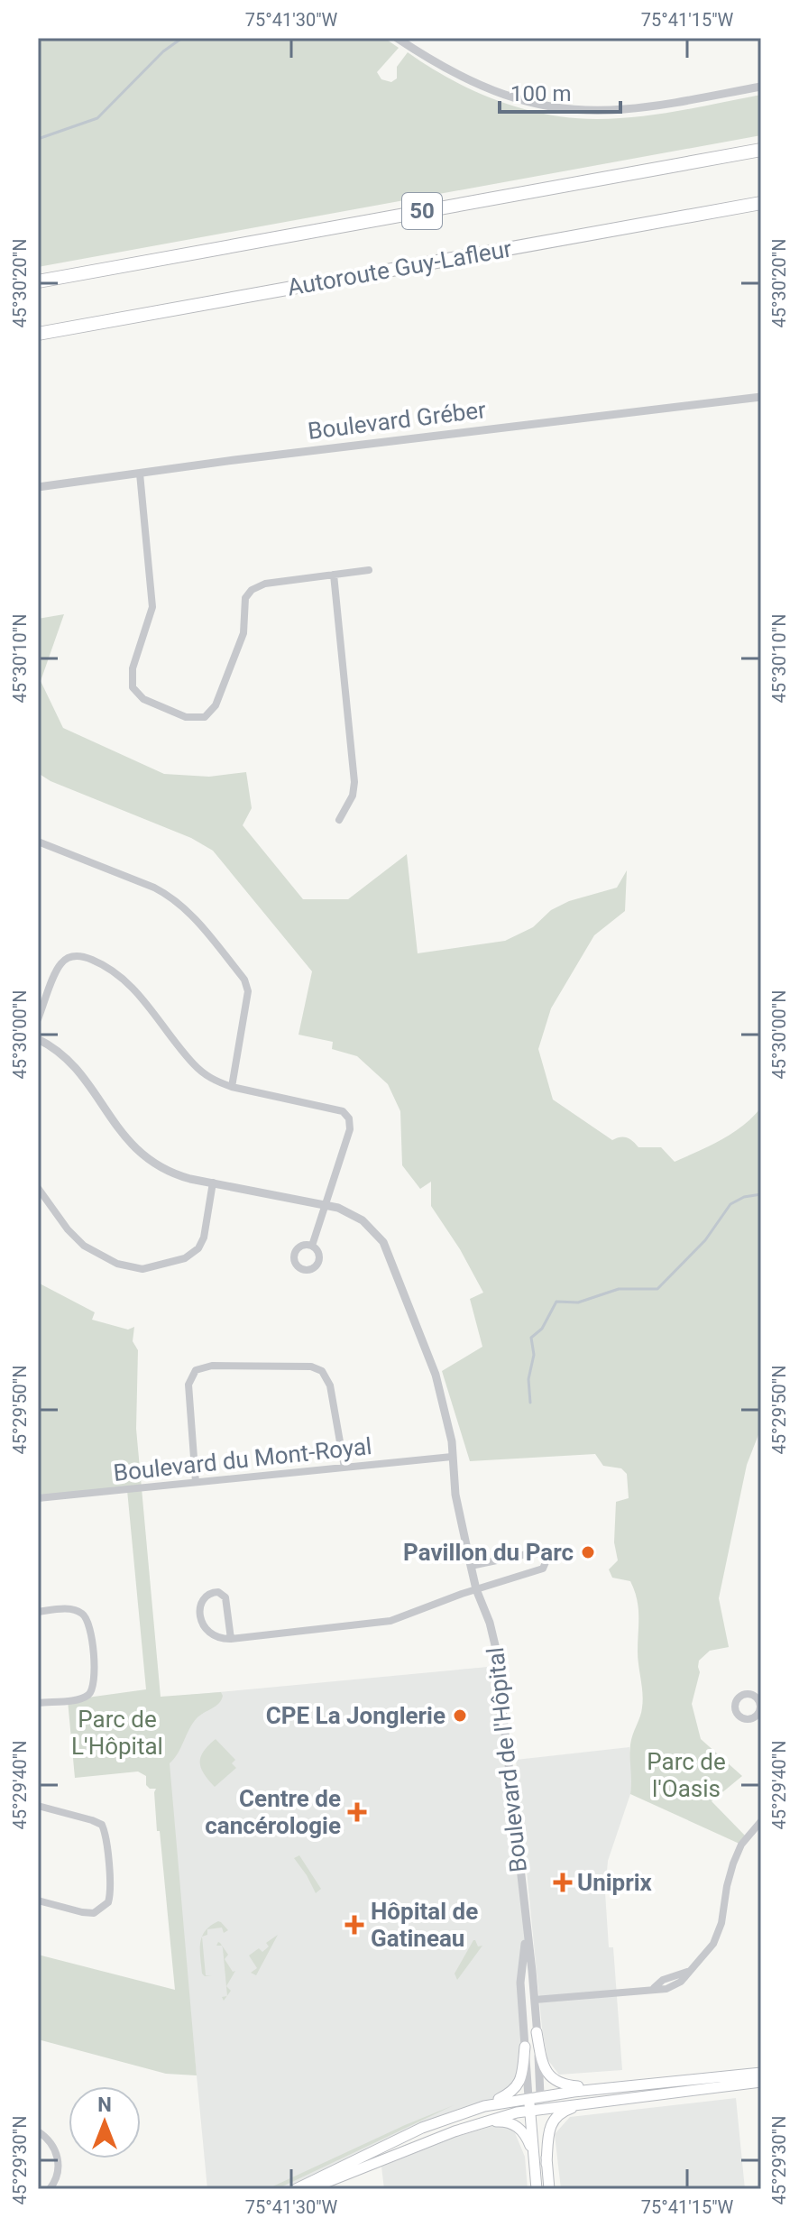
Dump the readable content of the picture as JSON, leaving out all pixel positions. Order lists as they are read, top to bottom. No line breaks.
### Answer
{"streets":{"highway":["50","Autoroute Guy-Lafleur"],"main road":["Boulevard de l'Hôpital"],"street":["Boulevard Gréber","Boulevard du Mont-Royal"]},"crossings":[["Boulevard du Mont-Royal","Boulevard de l'Hôpital"]],"parks":["Parc de L'Hôpital","Parc de l'Oasis"],"places":{"other":["Pavillon du Parc","CPE La Jonglerie"],"health":["Centre de cancérologie","Uniprix","Hôpital de Gatineau"]},"scale_bar":"100 m","north":"top","coordinates":["75°41'30\"W","75°41'15\"W","45°30'20\"N","45°30'10\"N","45°30'00\"N","45°29'50\"N","45°29'40\"N","45°29'30\"N"]}
